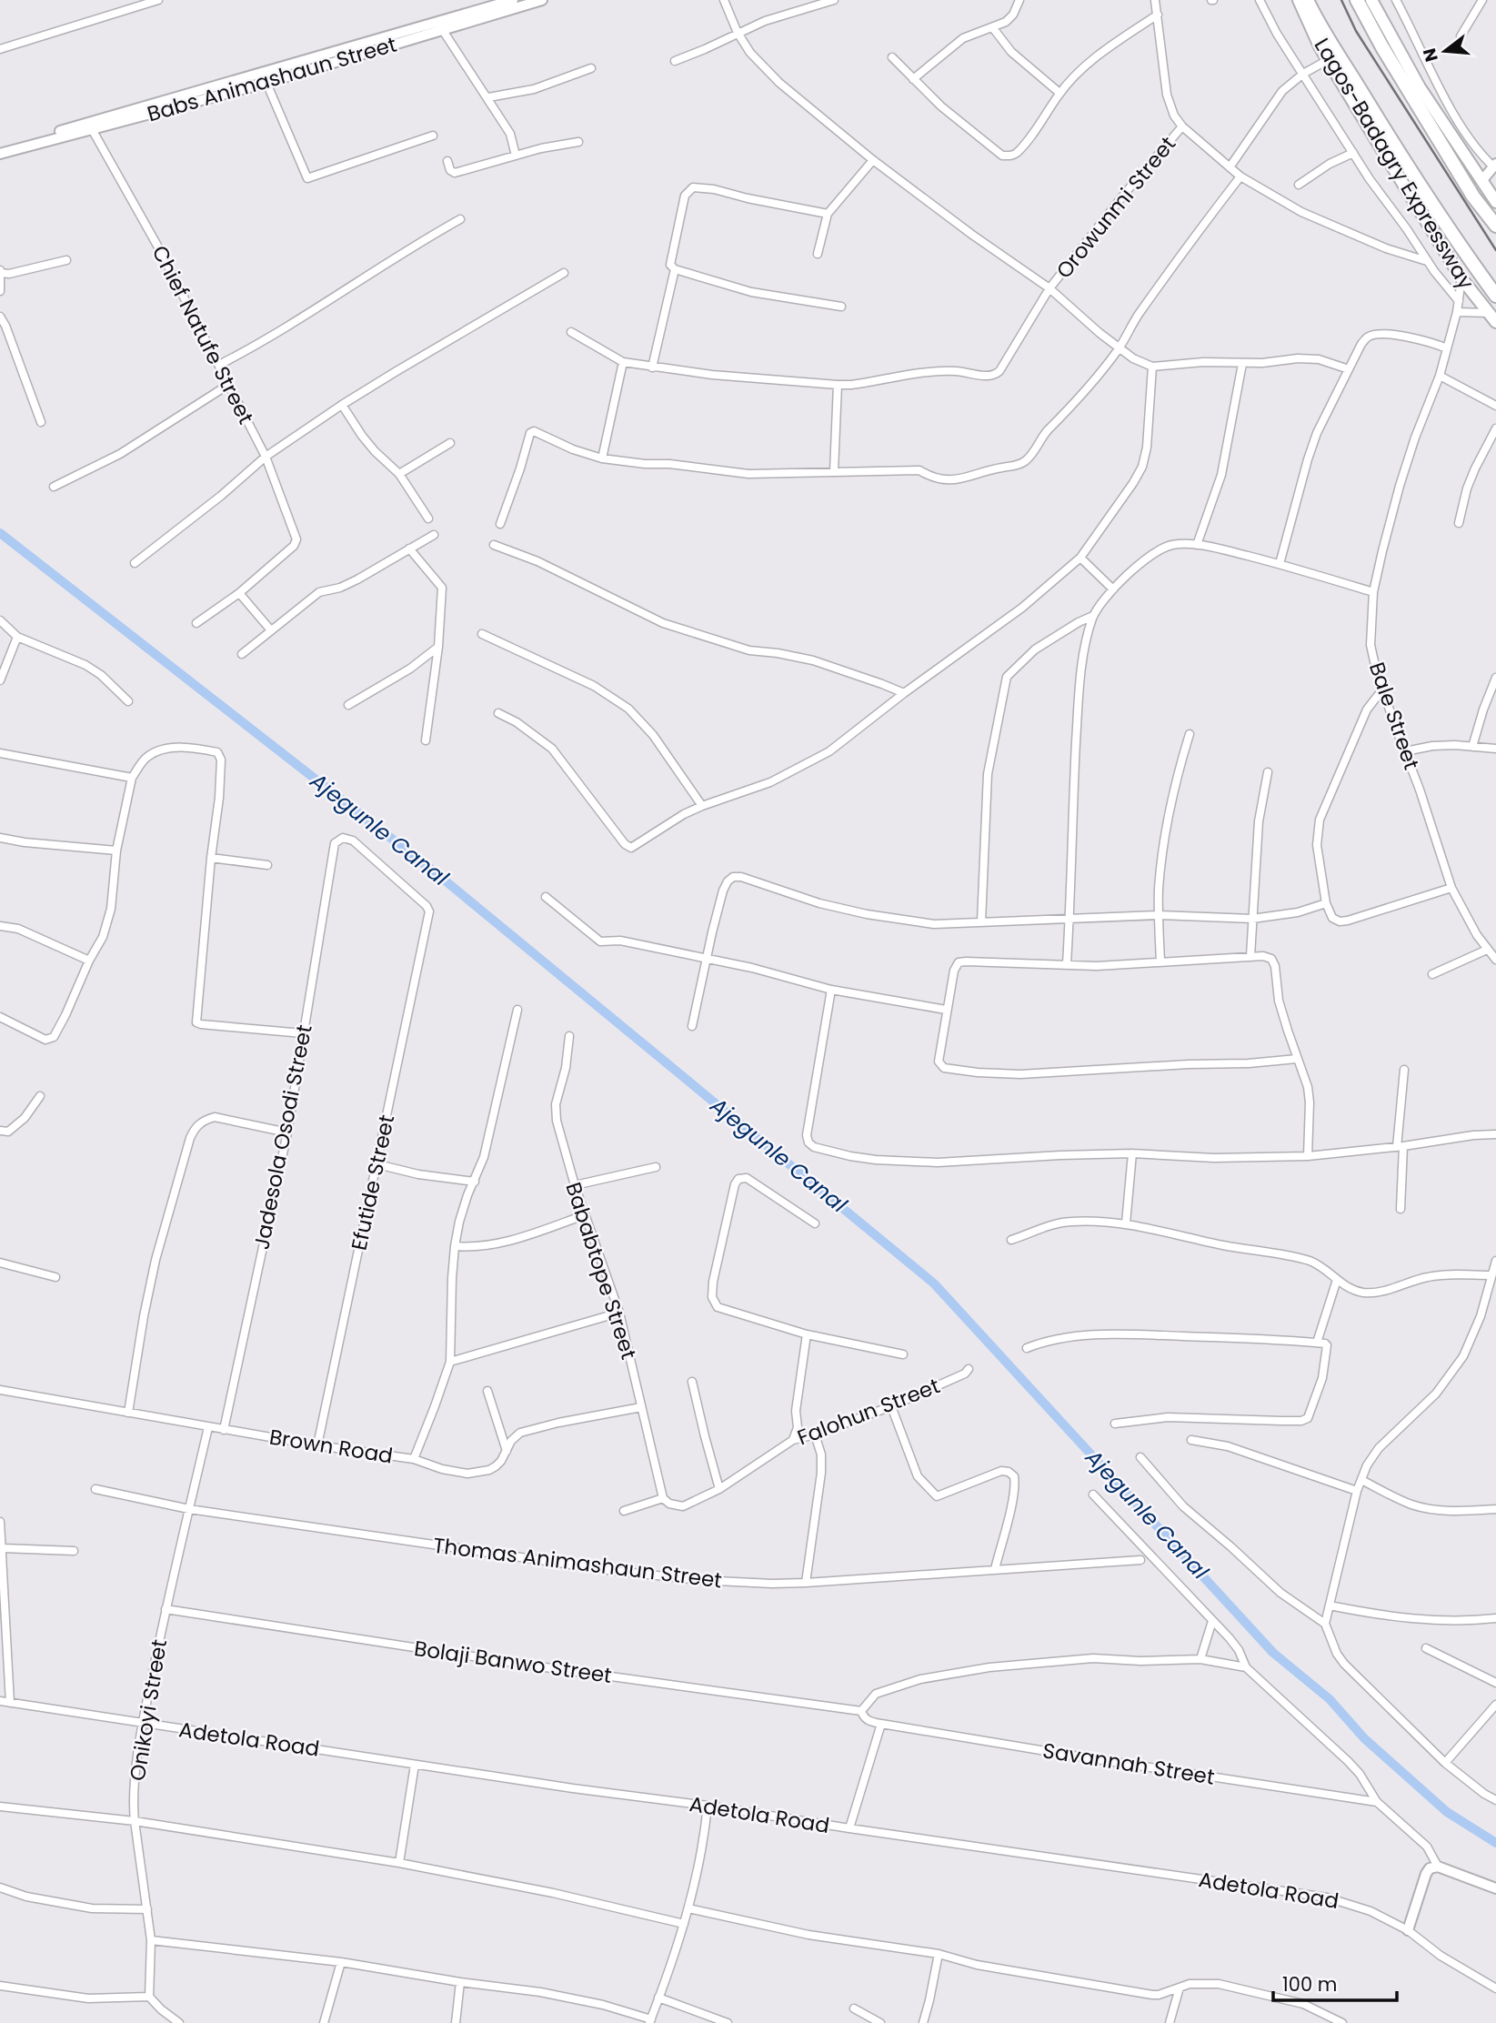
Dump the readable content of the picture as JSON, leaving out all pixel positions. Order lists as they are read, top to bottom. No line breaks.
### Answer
{"streets":{"highway":["Lagos-Badagry Expressway"],"main road":["Babs Animashaun Street"],"street":["Orowunmi Street","Chief Natufe Street","Bale Street","Jadesola Osodi Street","Efutide Street","Bababtope Street","Falohun Street","Brown Road","Thomas Animashaun Street","Bolaji Banwo Street","Onikoyi Street","Adetola Road","Savannah Street"]},"crossings":[["Babs Animashaun Street","Chief Natufe Street"],["Lagos-Badagry Expressway","Bale Street"],["Jadesola Osodi Street","Efutide Street"],["Jadesola Osodi Street","Brown Road"],["Efutide Street","Brown Road"],["Bababtope Street","Falohun Street"],["Bababtope Street","Brown Road"],["Brown Road","Onikoyi Street"],["Thomas Animashaun Street","Onikoyi Street"],["Bolaji Banwo Street","Onikoyi Street"],["Bolaji Banwo Street","Savannah Street"],["Onikoyi Street","Adetola Road"]],"water":["Ajegunle Canal"],"scale_bar":"100 m","north":"left"}
